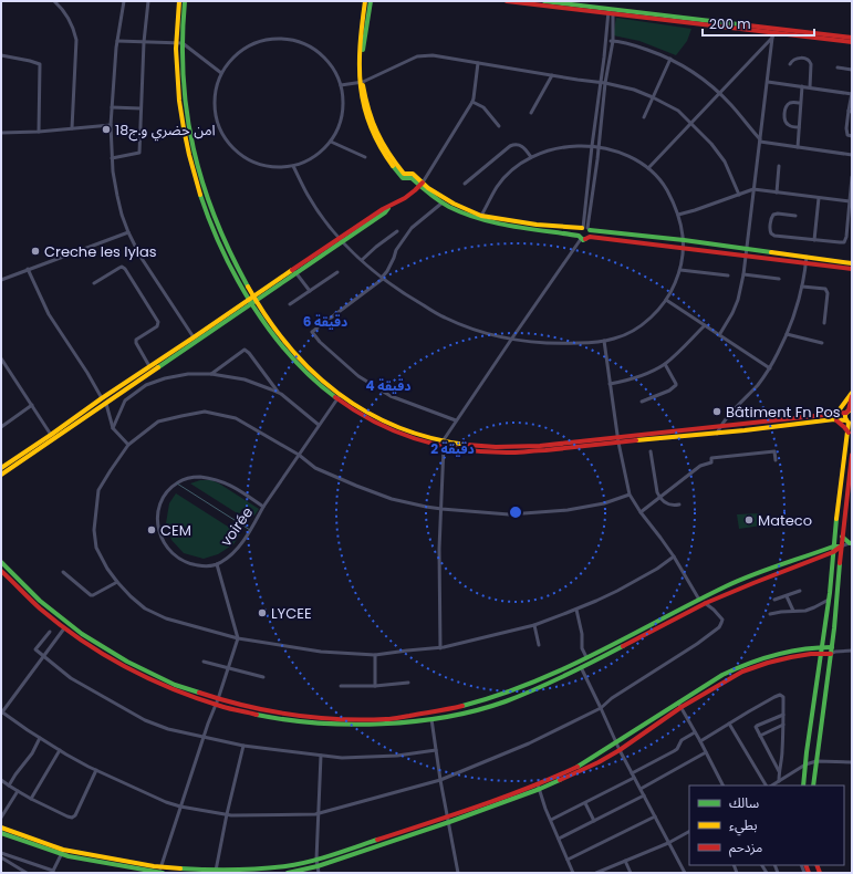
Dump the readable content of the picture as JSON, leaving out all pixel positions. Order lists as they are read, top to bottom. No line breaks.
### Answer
{"streets":{"street":["voirée"]},"places":["امن حضري و.ج18","Creche les lylas","Bâtiment Fn Pos","Mateco","CEM","LYCEE"],"legend":["سالك","بطيء","مزدحم"],"scale_bar":"200 m","rings":["6 دقيقة","4 دقيقة","2 دقيقة"]}
